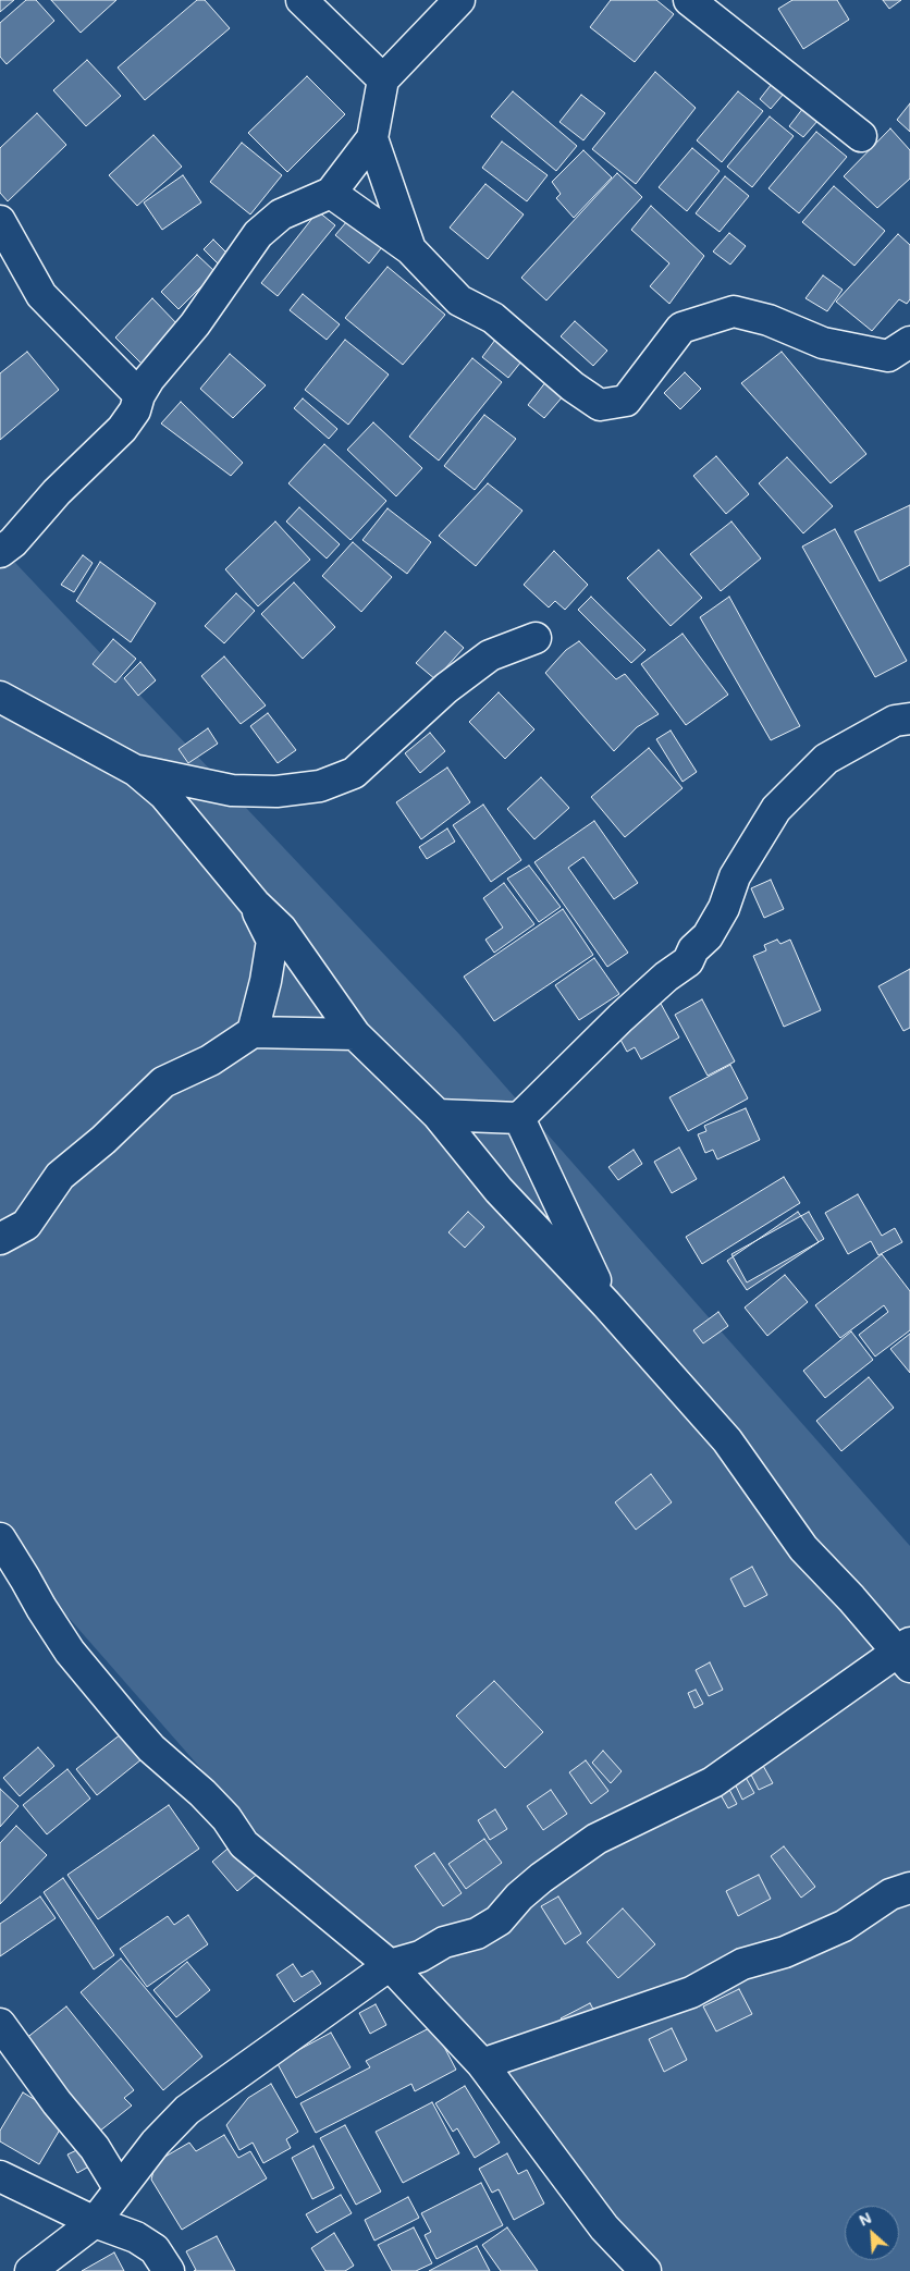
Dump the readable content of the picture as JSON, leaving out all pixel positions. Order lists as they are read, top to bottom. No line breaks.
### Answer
{"north":"top left"}
